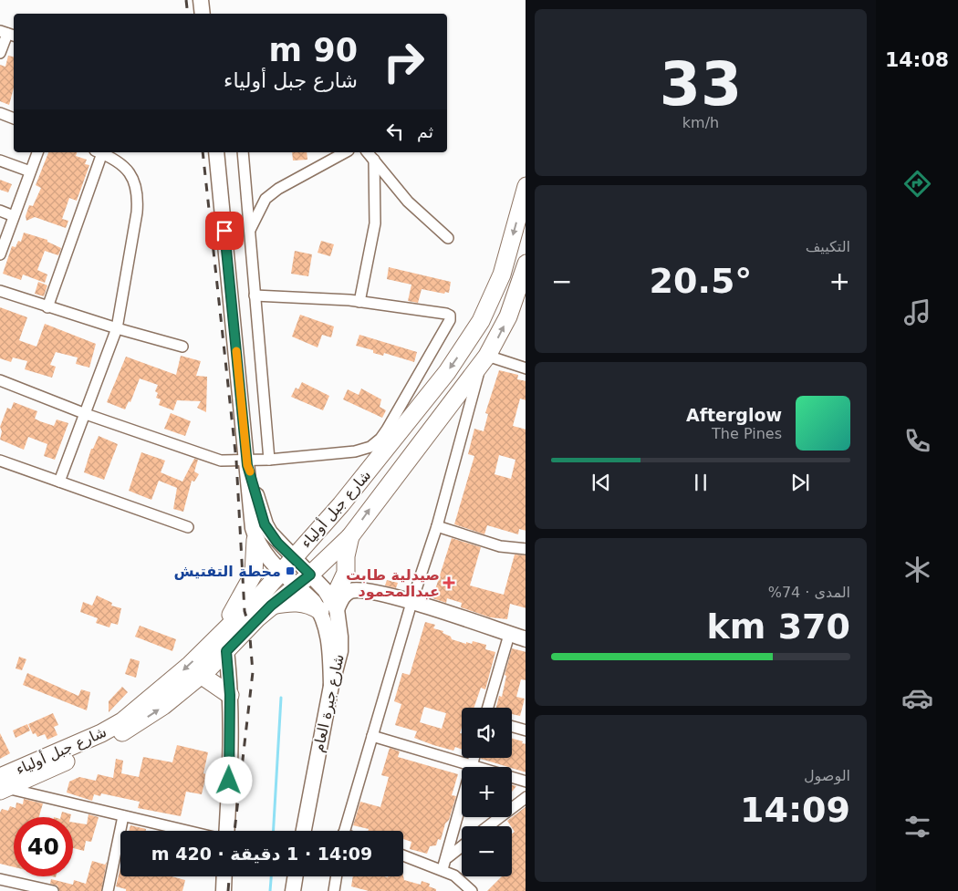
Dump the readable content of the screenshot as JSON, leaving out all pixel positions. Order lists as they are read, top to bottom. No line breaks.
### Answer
{"streets":{"main road":["شارع جبل أولياء"],"street":["شارع جبرة العام"]},"places":{"transit":["محطة التفتيش"],"health":["صيدلية طابت عبدالمحمود"]},"page":{"tabs":"14:08","tile":[["33","km/h"],"التكييف",["المدى · 74%","370 km"],["الوصول","14:09"]],"turn":["90 m","شارع جبل أولياء"],"then":"ثم","heat":["−","20.5°","+"],"song":["Afterglow","The Pines"],"map_buttons":["+","−"],"limit":"40","trip":"14:09 · 1 دقيقة · 420 m"}}
